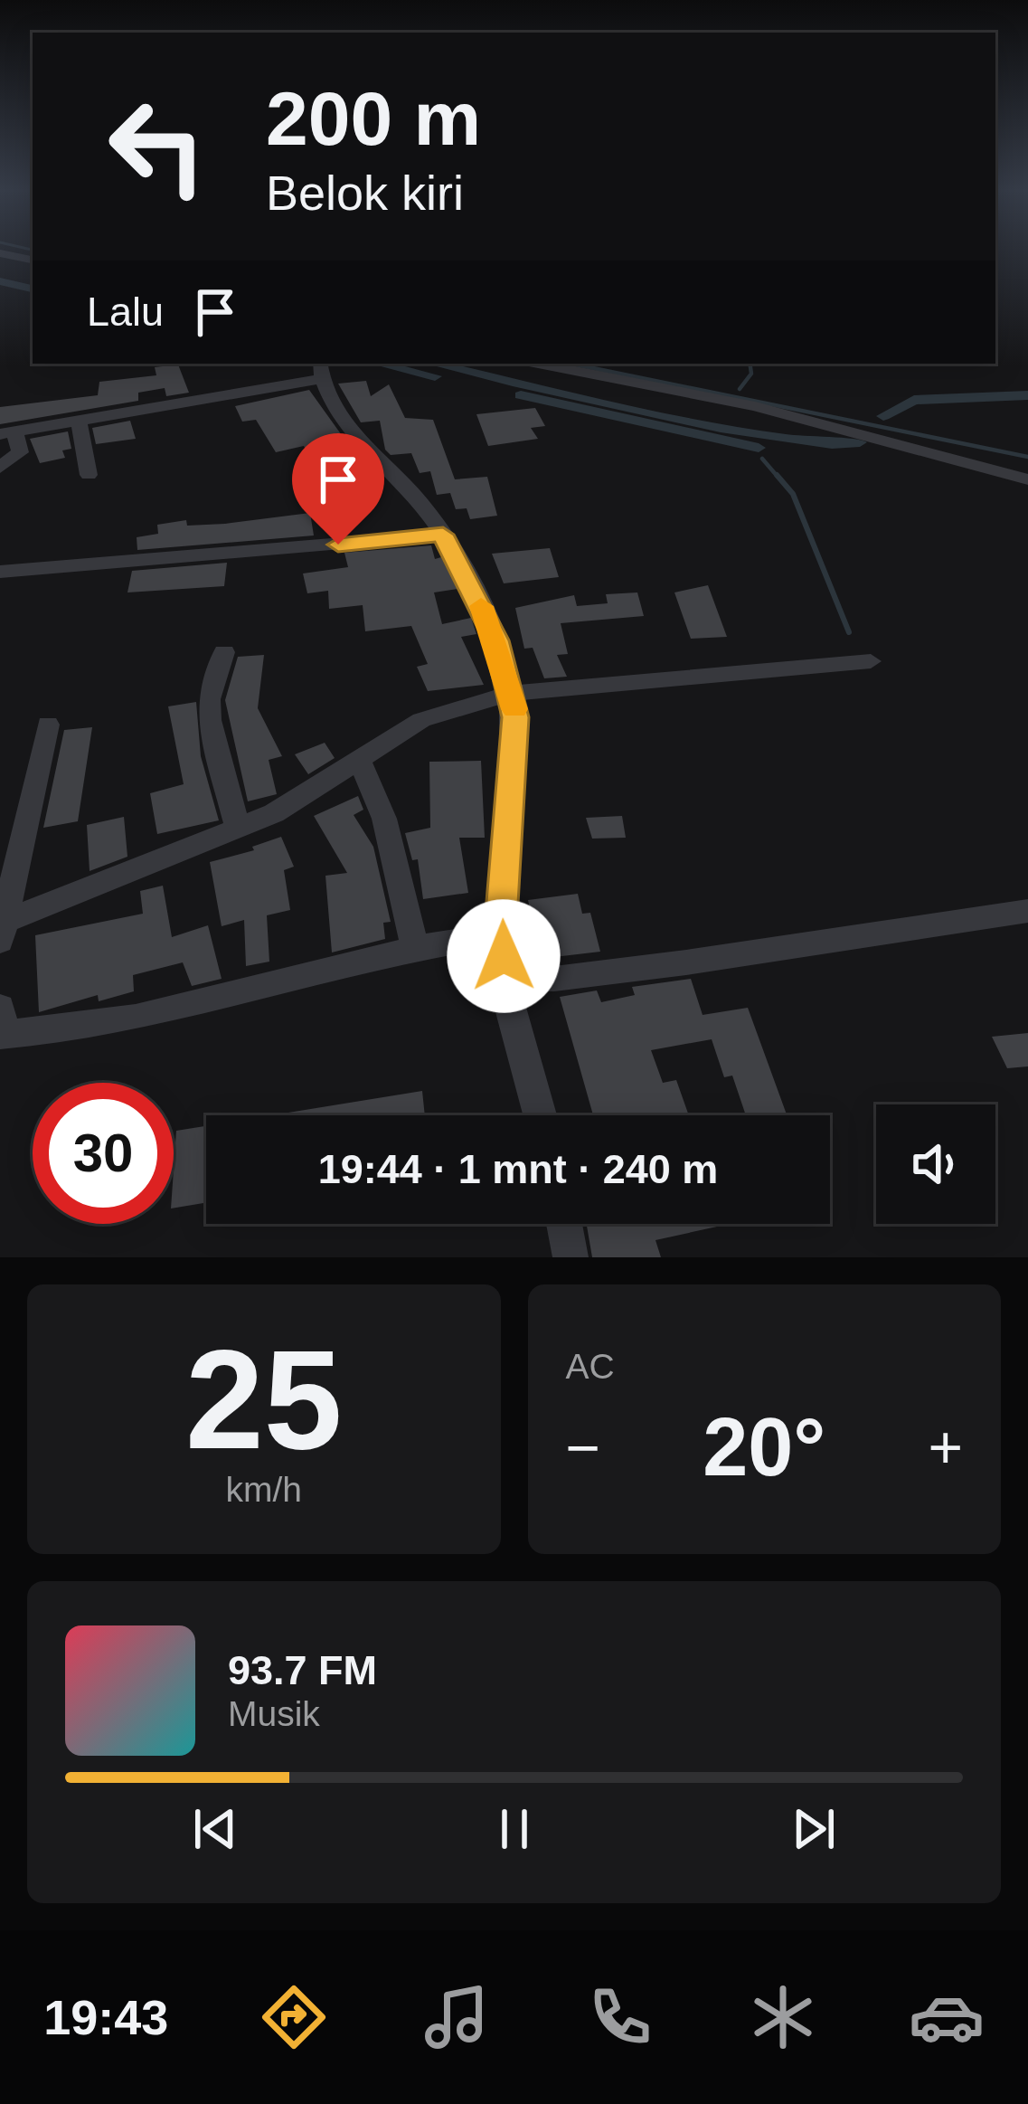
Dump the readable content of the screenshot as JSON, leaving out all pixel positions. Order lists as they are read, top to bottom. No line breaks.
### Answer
{"page":{"turn":["200 m","Belok kiri"],"then":"Lalu","limit":"30","trip":"19:44 · 1 mnt · 240 m","tile":[["25","km/h"],"AC"],"heat":["−","20°","+"],"song":["93.7 FM","Musik"],"tabs":"19:43"}}
